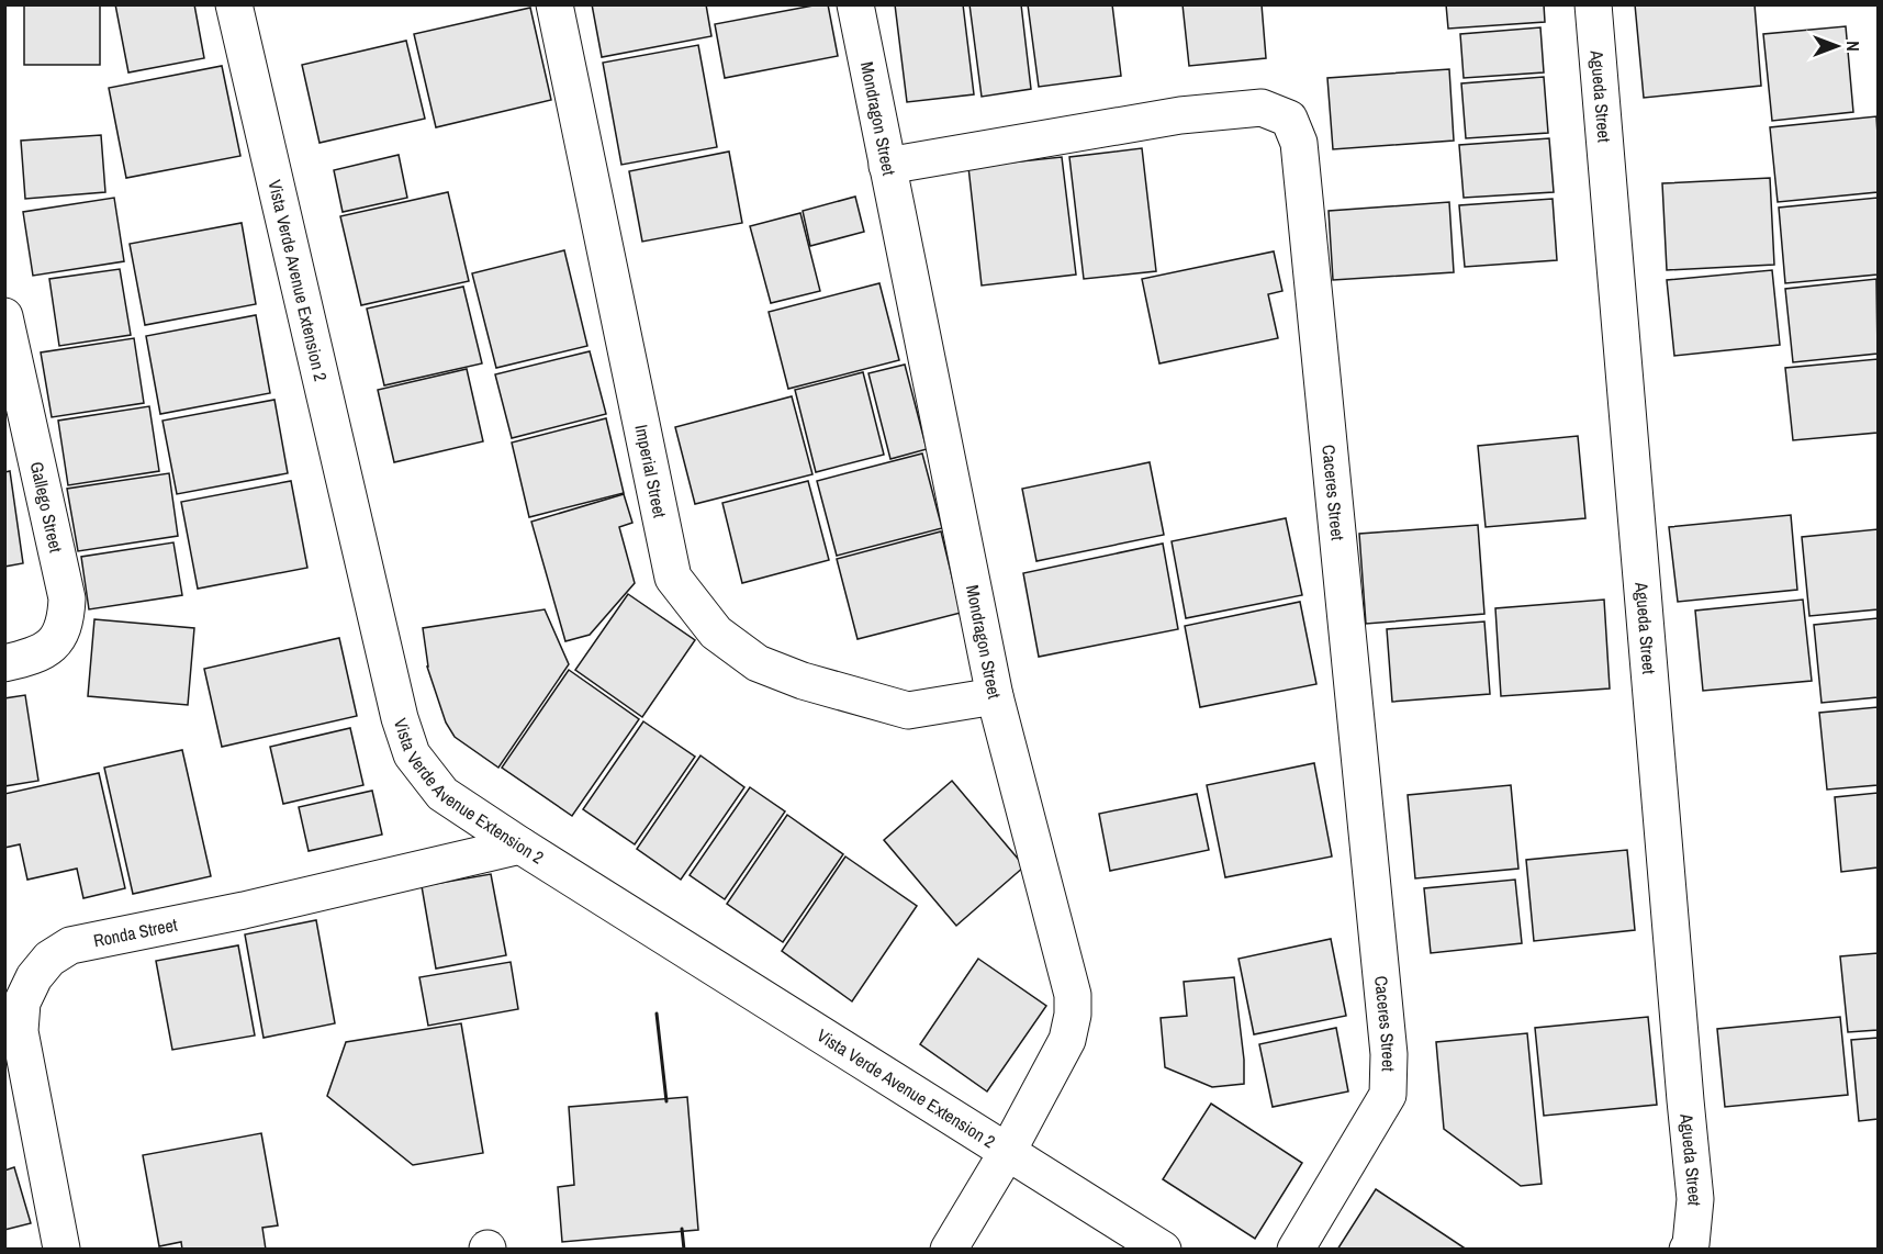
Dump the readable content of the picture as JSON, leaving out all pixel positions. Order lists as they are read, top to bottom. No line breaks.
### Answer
{"streets":{"street":["Agueda Street","Mondragon Street","Vista Verde Avenue Extension 2","Imperial Street","Caceres Street","Gallego Street","Ronda Street"]},"crossings":[["Mondragon Street","Vista Verde Avenue Extension 2"],["Mondragon Street","Imperial Street"],["Mondragon Street","Caceres Street"],["Vista Verde Avenue Extension 2","Ronda Street"]],"north":"right"}
